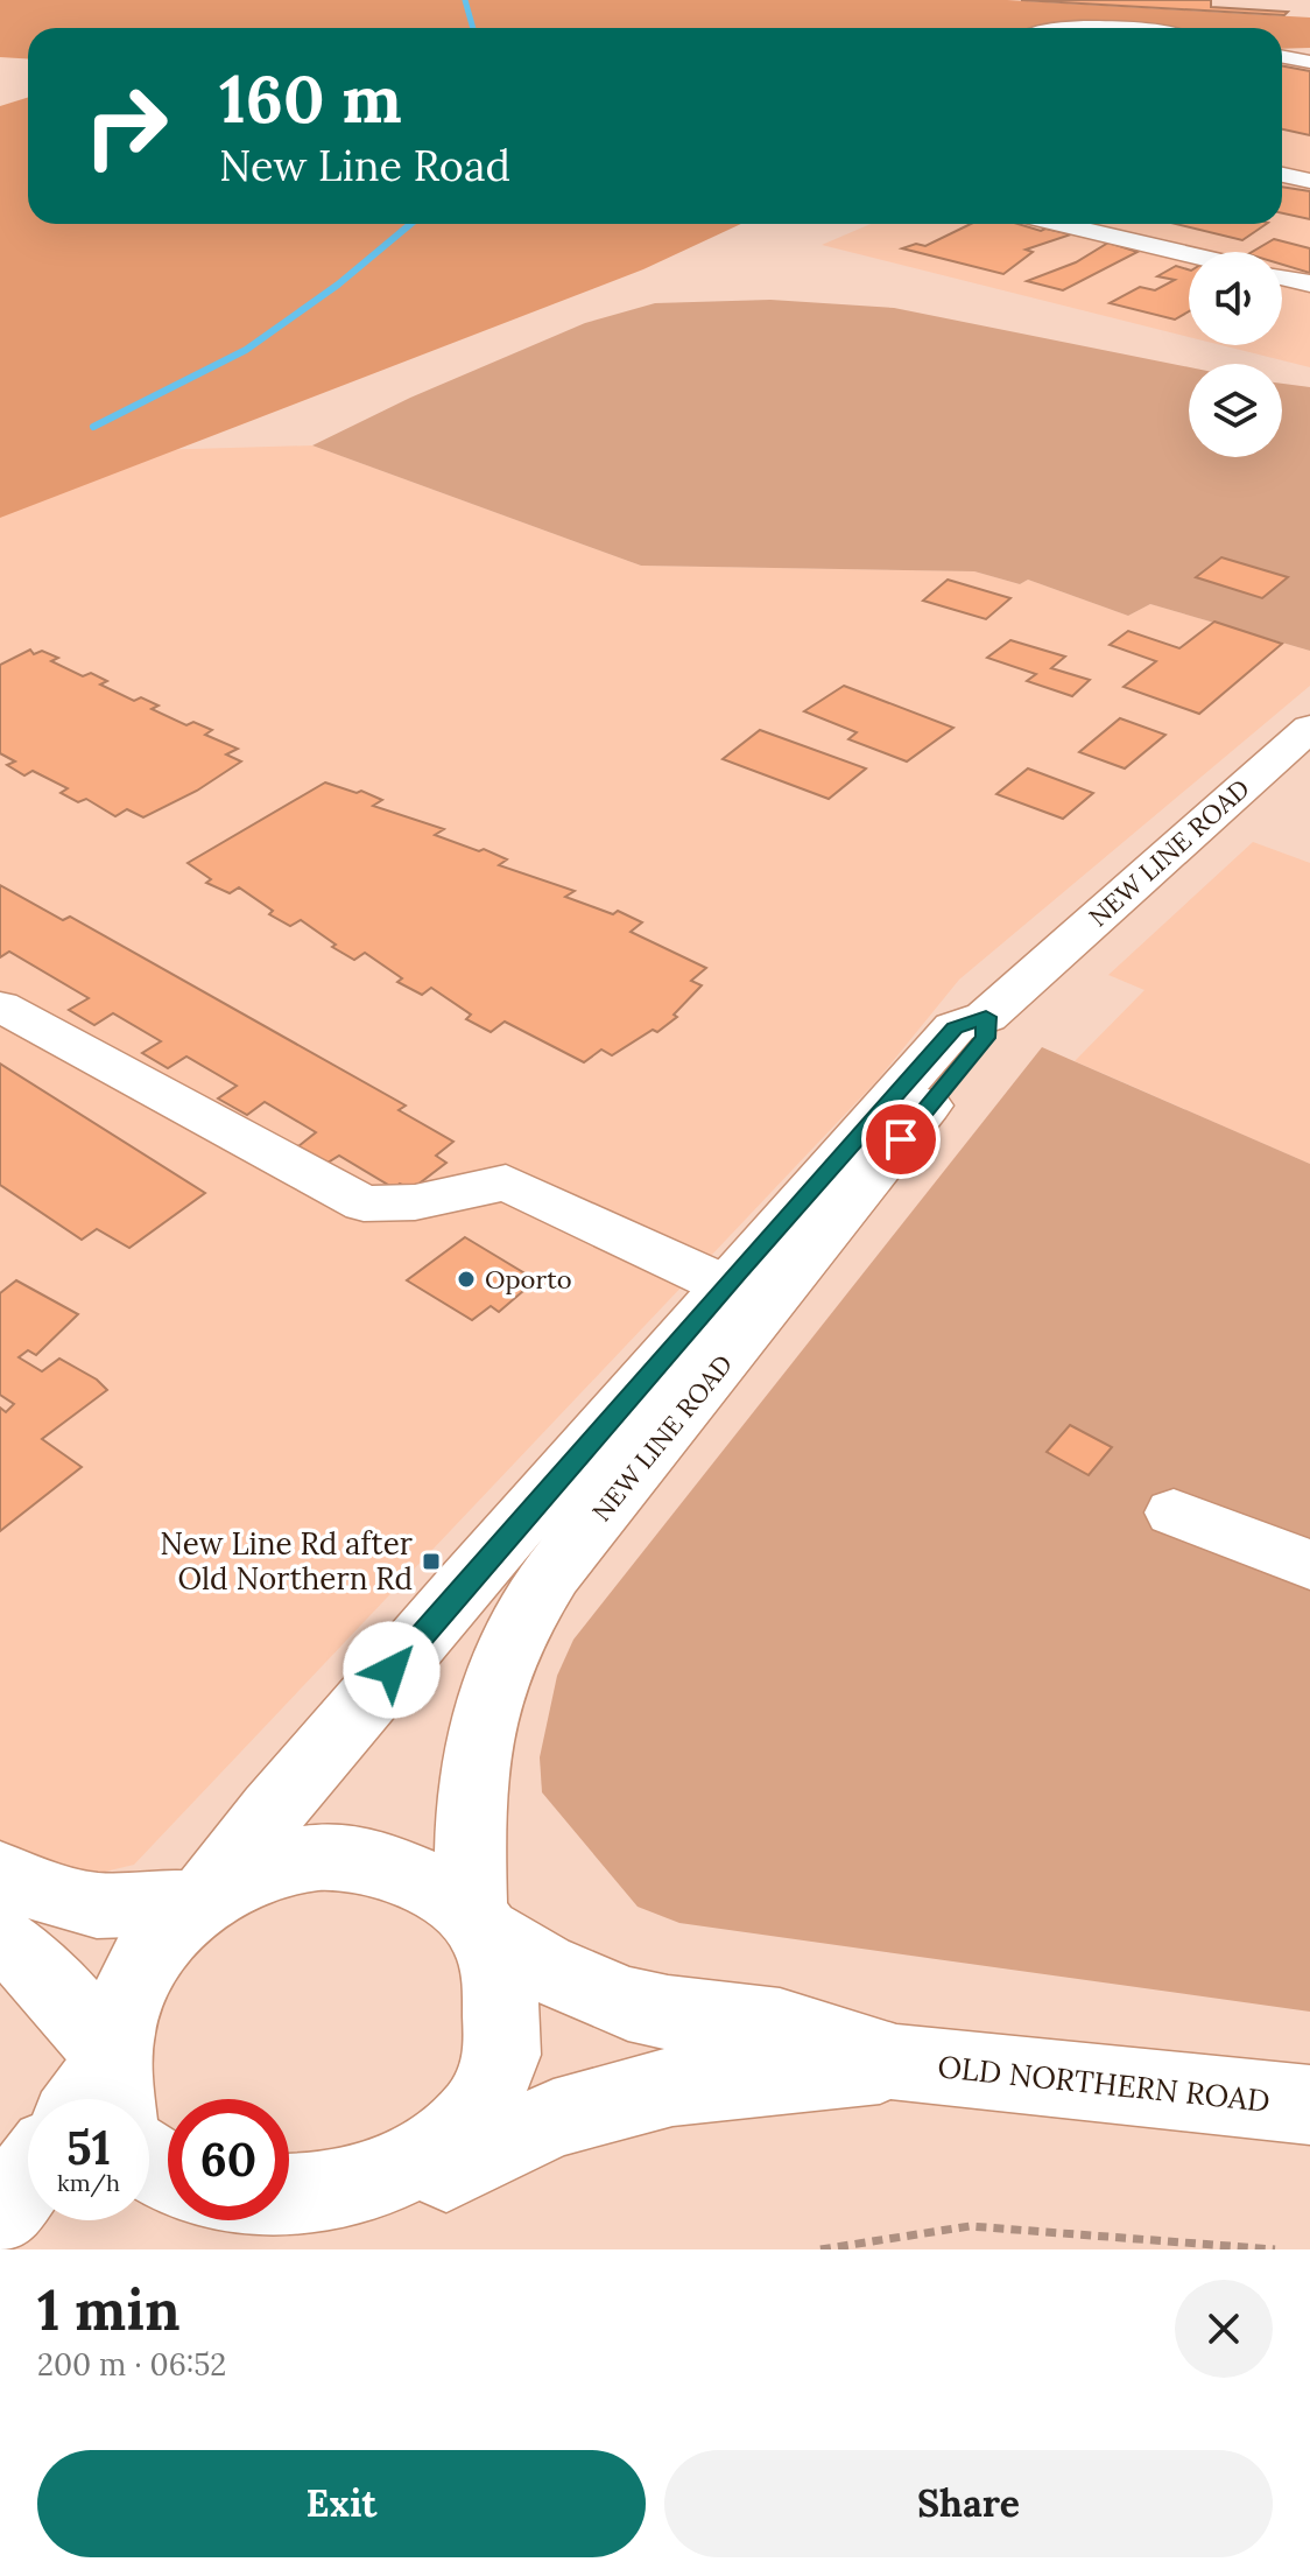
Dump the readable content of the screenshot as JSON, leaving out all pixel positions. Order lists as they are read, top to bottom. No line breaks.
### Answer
{"streets":{"main road":["NEW LINE ROAD","OLD NORTHERN ROAD"]},"crossings":[["NEW LINE ROAD","OLD NORTHERN ROAD"]],"places":{"other":["Oporto"],"transit":["New Line Rd after Old Northern Rd"]},"page":{"turn":["160 m","New Line Road"],"speed":"51 km/h","limit":"60","heading":["1 min","200 m · 06:52"],"buttons":["Exit","Share"]}}
